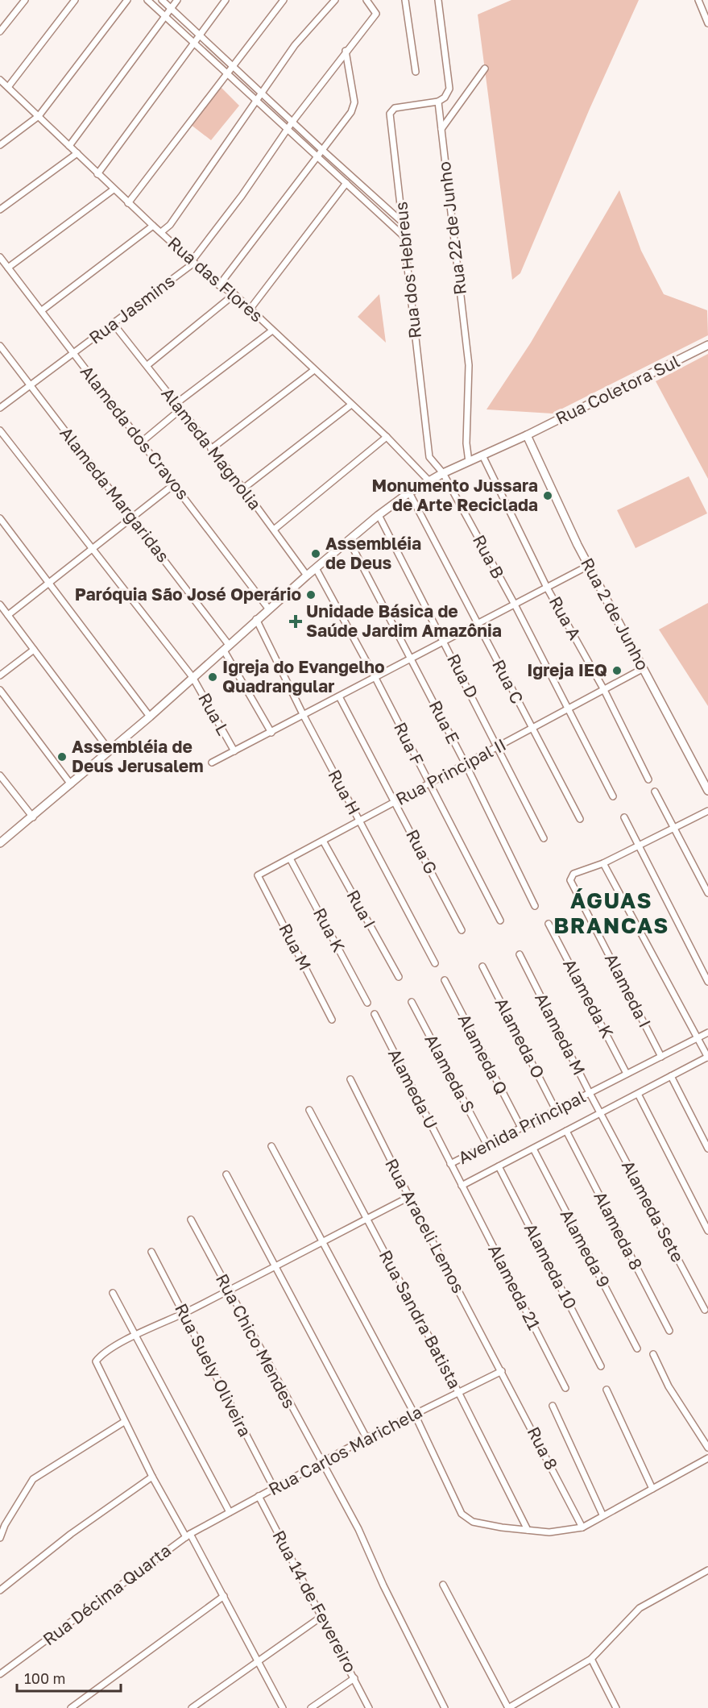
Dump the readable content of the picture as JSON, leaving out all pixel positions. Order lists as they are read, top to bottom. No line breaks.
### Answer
{"streets":{"street":["Rua 22 de Junho","Rua dos Hebreus","Rua das Flores","Rua Jasmins","Rua Coletora Sul","Alameda dos Cravos","Alameda Magnolia","Alameda Margaridas","Rua B","Rua 2 de Junho","Rua A","Rua D","Rua C","Rua L","Rua E","Rua F","Rua Principal II","Rua H","Rua G","Rua I","Rua K","Rua M","Alameda I","Alameda K","Alameda M","Alameda O","Alameda Q","Alameda S","Alameda U","Avenida Principal","Alameda Sete","Rua Araceli Lemos","Alameda 8","Alameda 9","Alameda 10","Alameda 21","Rua Sandra Batista","Rua Chico Mendes","Rua Suely Oliveira","Rua 8","Rua Carlos Marichela","Rua Décima Quarta","Rua 14 de Fevereiro"]},"crossings":[["Rua 22 de Junho","Rua dos Hebreus"],["Rua 22 de Junho","Rua Coletora Sul"],["Rua dos Hebreus","Rua Coletora Sul"],["Rua dos Hebreus","Rua B"],["Rua das Flores","Rua Jasmins"],["Rua das Flores","Rua Coletora Sul"],["Rua Jasmins","Alameda dos Cravos"],["Rua Jasmins","Alameda Magnolia"],["Rua Jasmins","Alameda Margaridas"],["Rua Coletora Sul","Alameda dos Cravos"],["Rua Coletora Sul","Alameda Magnolia"],["Rua Coletora Sul","Alameda Margaridas"],["Rua Coletora Sul","Rua B"],["Rua Coletora Sul","Rua 2 de Junho"],["Rua Coletora Sul","Rua A"],["Rua Coletora Sul","Rua D"],["Rua Coletora Sul","Rua C"],["Rua Coletora Sul","Rua L"],["Rua Coletora Sul","Rua E"],["Rua Coletora Sul","Rua F"],["Rua Coletora Sul","Rua H"],["Rua B","Rua Principal II"],["Rua 2 de Junho","Rua Principal II"],["Rua A","Rua Principal II"],["Rua D","Rua Principal II"],["Rua C","Rua Principal II"],["Rua E","Rua Principal II"],["Rua F","Rua Principal II"],["Rua Principal II","Rua H"],["Rua Principal II","Rua G"],["Rua Principal II","Rua I"],["Rua Principal II","Rua K"],["Rua Principal II","Rua M"],["Alameda I","Avenida Principal"],["Alameda K","Avenida Principal"],["Alameda M","Avenida Principal"],["Alameda M","Alameda Sete"],["Alameda O","Avenida Principal"],["Alameda Q","Avenida Principal"],["Alameda S","Avenida Principal"],["Alameda U","Avenida Principal"],["Avenida Principal","Alameda Sete"],["Avenida Principal","Alameda 8"],["Avenida Principal","Alameda 9"],["Avenida Principal","Alameda 10"],["Avenida Principal","Alameda 21"],["Rua Araceli Lemos","Rua 8"],["Rua Araceli Lemos","Rua Carlos Marichela"],["Rua Sandra Batista","Rua Carlos Marichela"],["Rua Chico Mendes","Rua Carlos Marichela"],["Rua Suely Oliveira","Rua Carlos Marichela"],["Rua 8","Rua Carlos Marichela"],["Rua Carlos Marichela","Rua Décima Quarta"],["Rua Carlos Marichela","Rua 14 de Fevereiro"]],"districts":["ÁGUAS BRANCAS"],"places":{"other":["Monumento Jussara de Arte Reciclada","Assembléia de Deus","Paróquia São José Operário","Igreja IEQ","Igreja do Evangelho Quadrangular","Assembléia de Deus Jerusalem"],"health":["Unidade Básica de Saúde Jardim Amazônia"]},"scale_bar":"100 m"}
